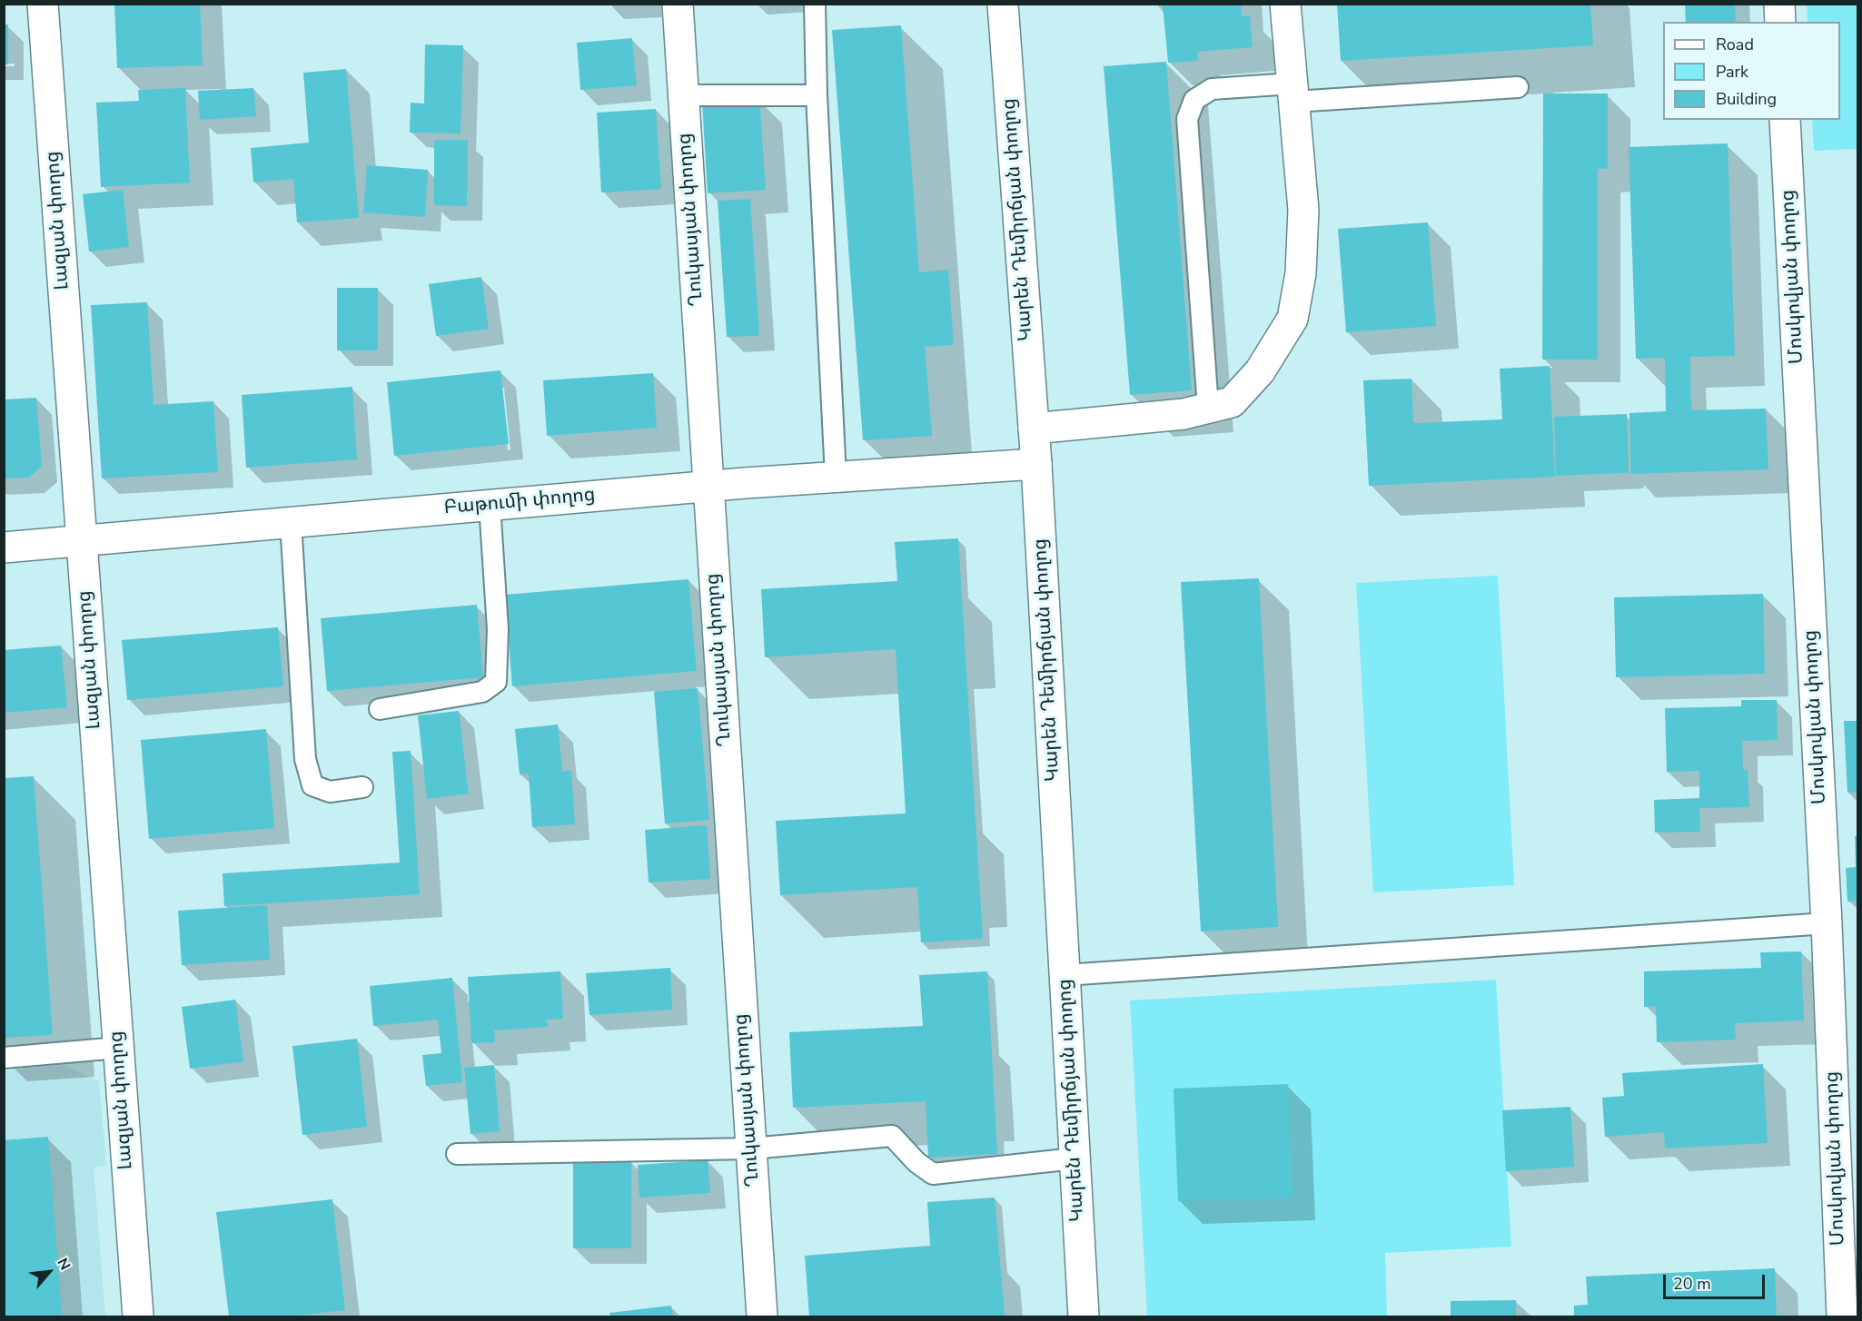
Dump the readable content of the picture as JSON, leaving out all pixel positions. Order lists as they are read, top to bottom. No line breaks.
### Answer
{"streets":{"street":["Ղուկասյան փողոց","Կարեն Դեմիրճյան փողոց","Լազյան փողոց","Մոսկովյան փողոց","Բաթումի փողոց"]},"crossings":[["Ղուկասյան փողոց","Բաթումի փողոց"],["Կարեն Դեմիրճյան փողոց","Բաթումի փողոց"],["Լազյան փողոց","Բաթումի փողոց"]],"legend":["Road","Park","Building"],"scale_bar":"20 m","north":"top right"}
